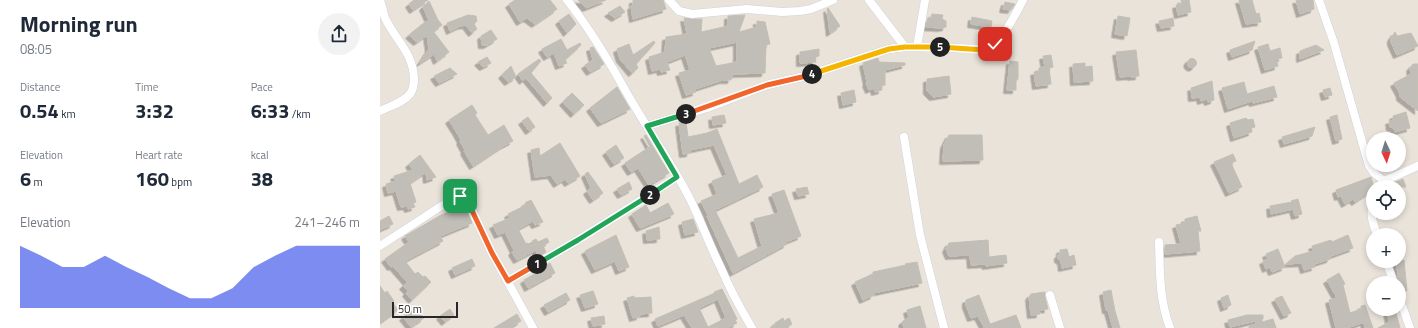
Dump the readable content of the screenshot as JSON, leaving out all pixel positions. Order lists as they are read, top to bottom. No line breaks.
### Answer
{"scale_bar":"50 m","north":"bottom","page":{"heading":["Morning run","08:05"],"pins":["5","4","3","2","1"],"stats":[["Distance","0.54 km"],["Time","3:32"],["Pace","6:33 /km"],["Elevation","6 m"],["Heart rate","160 bpm"],["kcal","38"]],"map_buttons":["+","−"],"chart":["Elevation","241–246 m"],"scale":"50 m"}}
